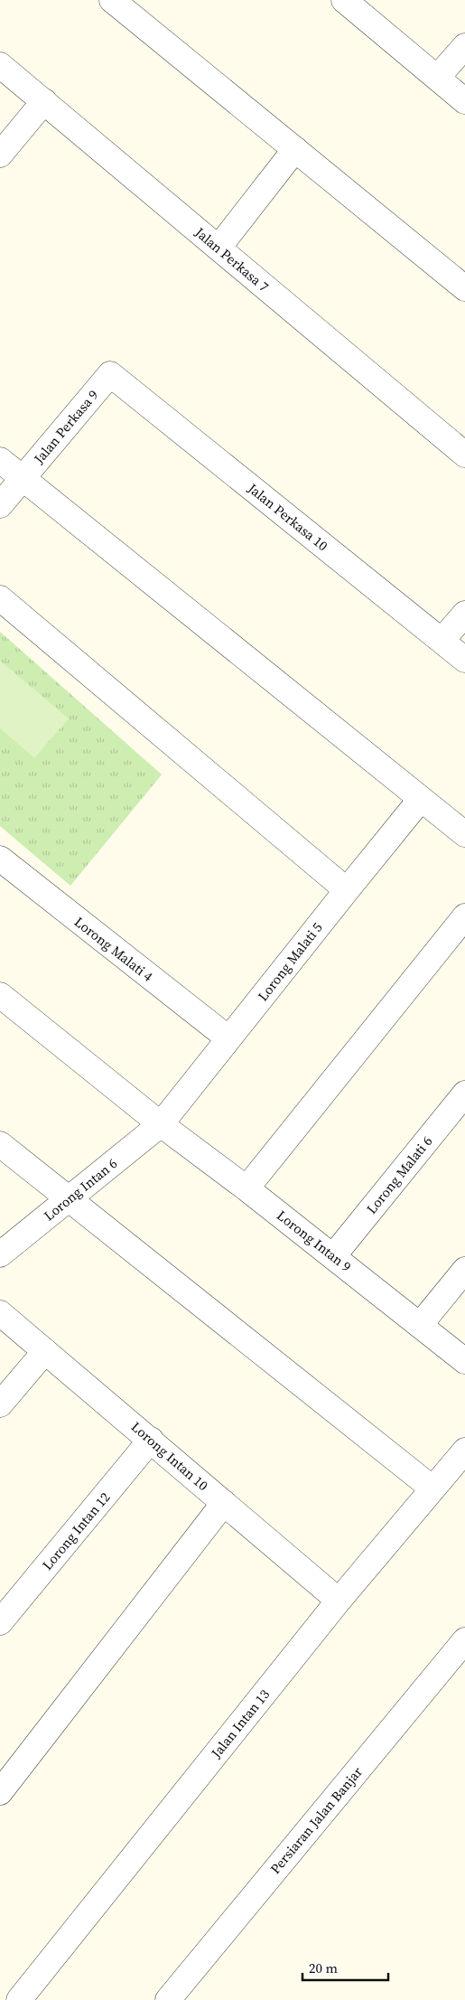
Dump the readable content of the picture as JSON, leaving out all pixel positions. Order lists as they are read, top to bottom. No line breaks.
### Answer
{"streets":{"street":["Jalan Perkasa 7","Jalan Perkasa 9","Jalan Perkasa 10","Lorong Malati 4","Lorong Malati 5","Lorong Malati 6","Lorong Intan 6","Lorong Intan 9","Lorong Intan 10","Lorong Intan 12","Jalan Intan 13","Persiaran Jalan Banjar"]},"crossings":[["Jalan Perkasa 9","Jalan Perkasa 10"],["Lorong Malati 4","Lorong Malati 5"],["Lorong Malati 5","Lorong Intan 6"],["Lorong Malati 5","Lorong Intan 9"],["Lorong Malati 6","Lorong Intan 9"],["Lorong Intan 6","Lorong Intan 9"],["Lorong Intan 10","Lorong Intan 12"],["Lorong Intan 10","Jalan Intan 13"]],"scale_bar":"20 m"}
